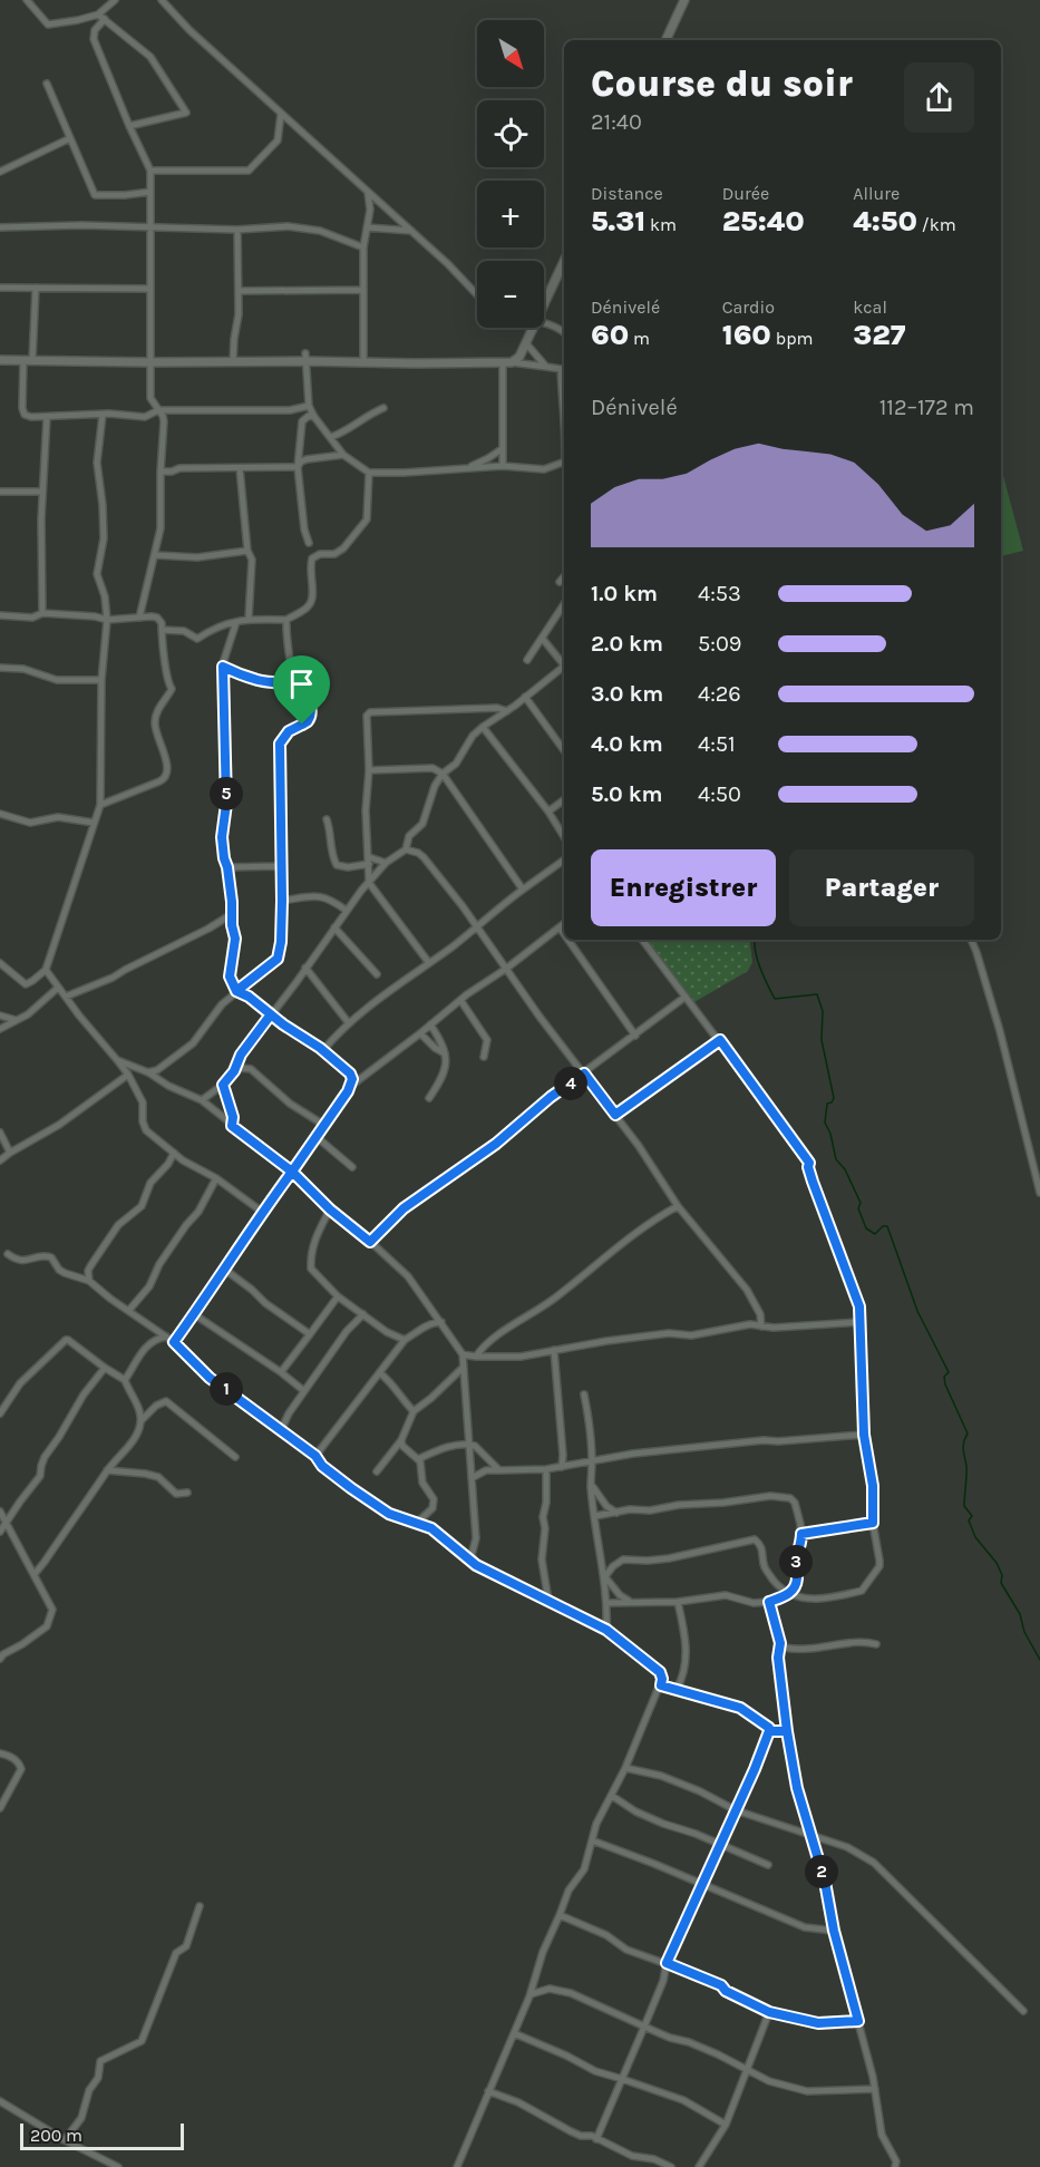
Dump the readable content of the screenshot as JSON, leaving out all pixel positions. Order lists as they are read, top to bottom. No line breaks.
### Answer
{"scale_bar":"200 m","north":"bottom right","page":{"map_buttons":["+","−"],"heading":["Course du soir","21:40"],"stats":[["Distance","5.31 km"],["Durée","25:40"],["Allure","4:50 /km"],["Dénivelé","60 m"],["Cardio","160 bpm"],["kcal","327"]],"chart":["Dénivelé","112–172 m"],"list":[{"name":"1.0 km","note":"4:53"},{"name":"2.0 km","note":"5:09"},{"name":"3.0 km","note":"4:26"},{"name":"4.0 km","note":"4:51"},{"name":"5.0 km","note":"4:50"}],"pins":["5","4","1","3","2"],"buttons":["Enregistrer","Partager"],"scale":"200 m"}}
